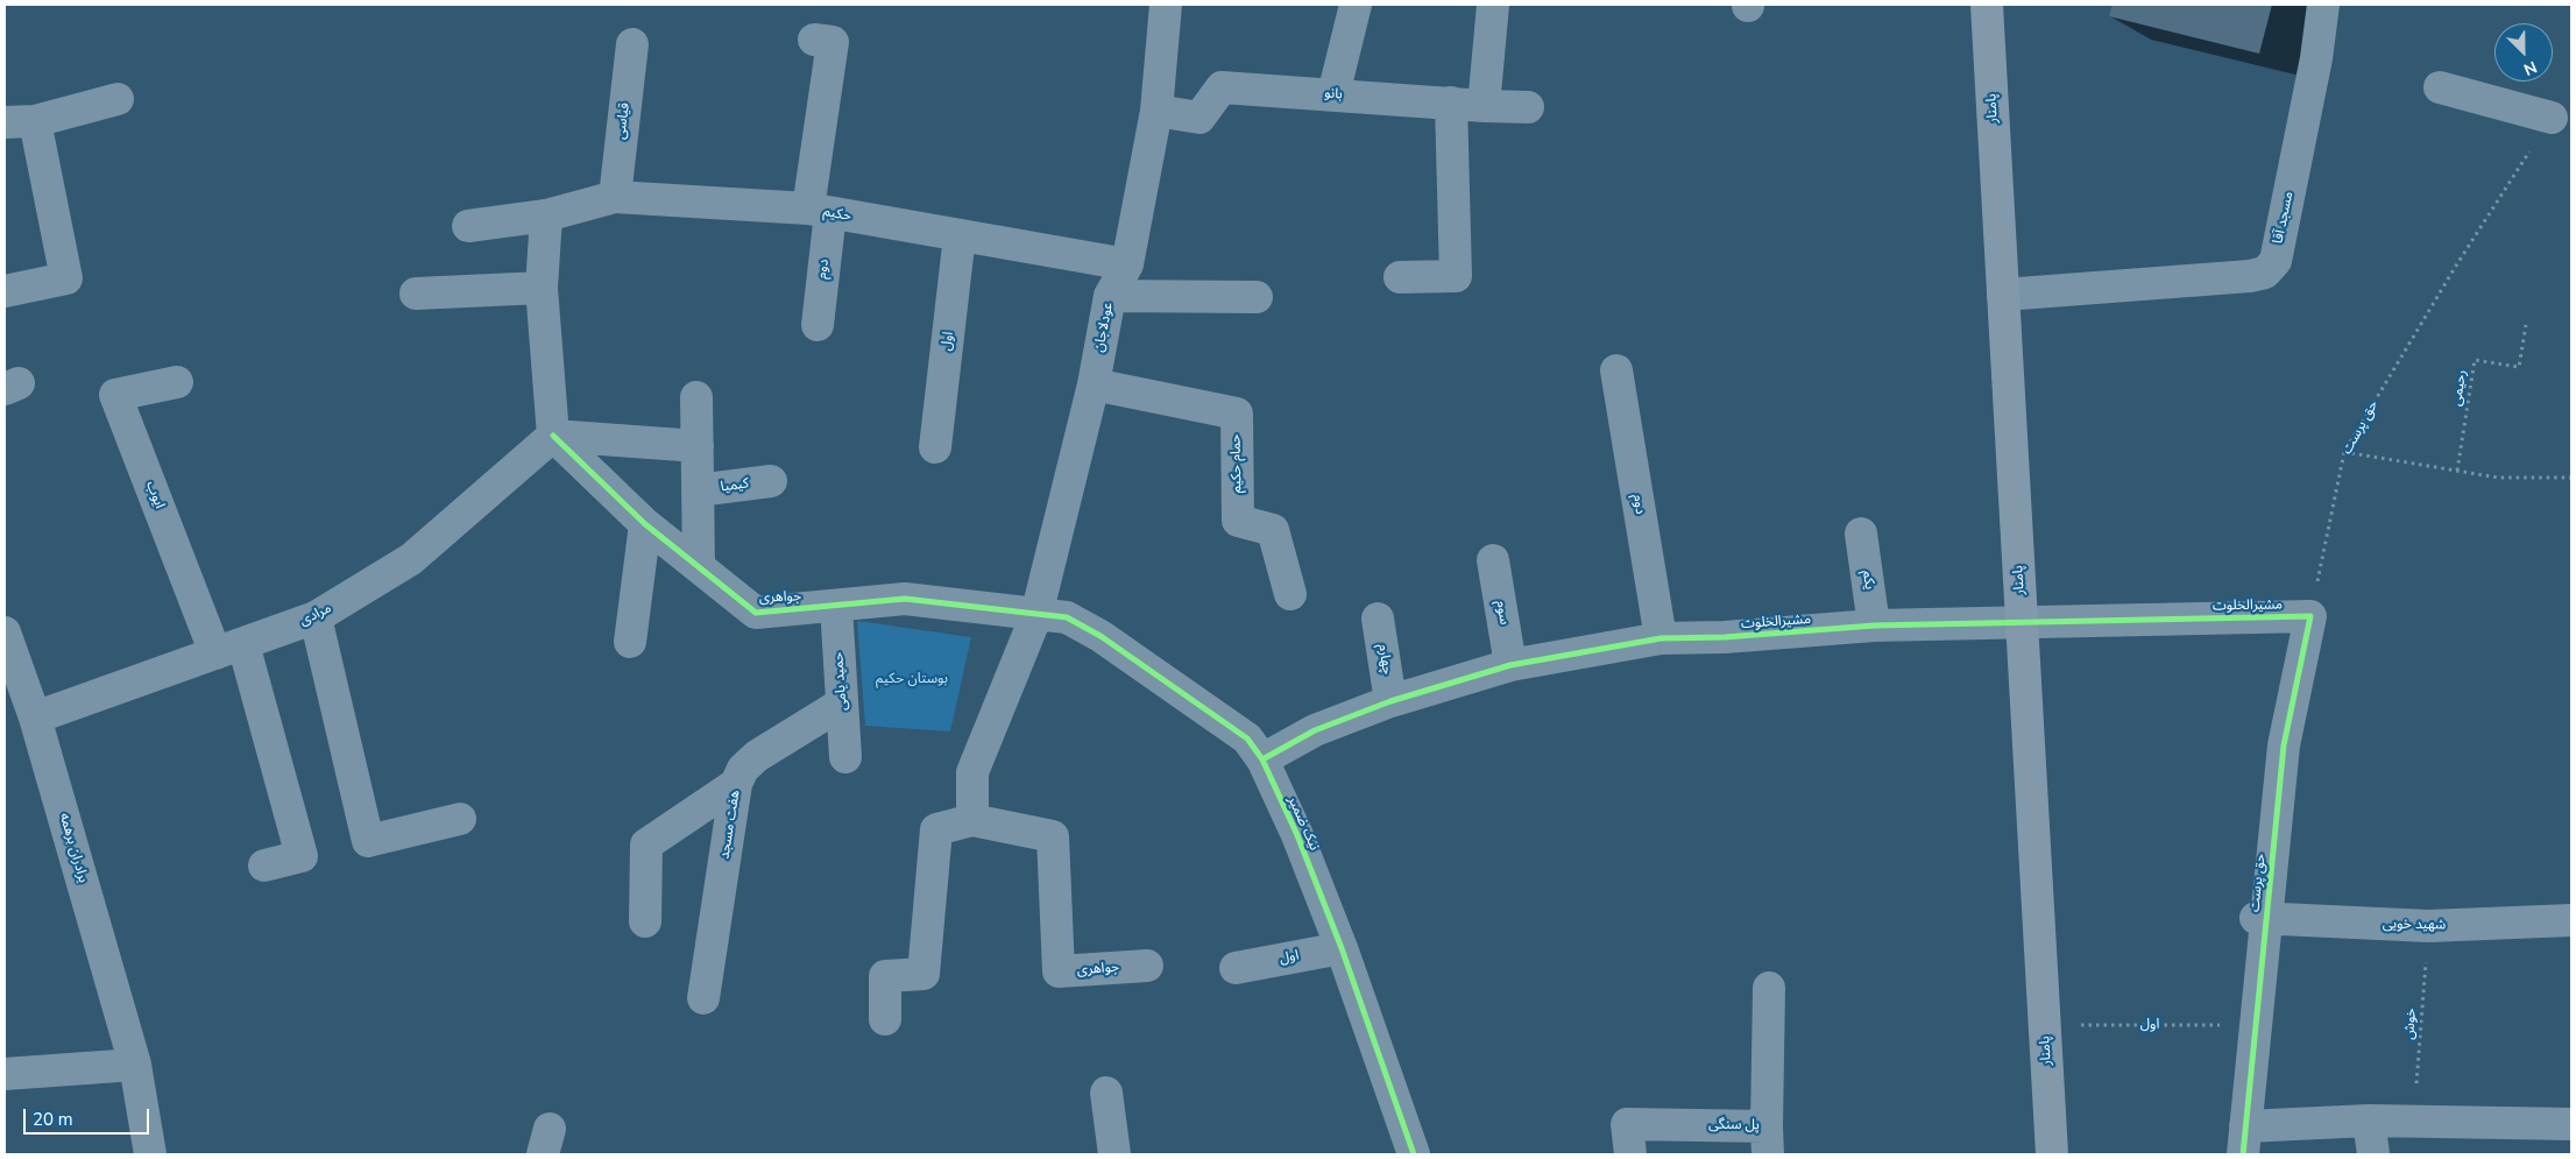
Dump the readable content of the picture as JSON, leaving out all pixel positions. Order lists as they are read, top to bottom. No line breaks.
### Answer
{"streets":{"street":["بانو","پامنار","قیاسی","حکیم","مسجد آقا","دوم","عودلاجان","اول","حق پرست","حمام حکیم","کیمیا","ایوب","یکم","جواهری","مشیرالخلوت","سوم","مرادی","چهارم","حمید یامی","نیک ضمیر","هفت مسجد","برادران برهمه","شهید خویی","پل سنگی"],"path":["رحیمی","خوش"]},"crossings":[["بانو","عودلاجان"],["پامنار","مسجد آقا"],["پامنار","اول"],["پامنار","مشیرالخلوت"],["قیاسی","حکیم"],["حکیم","دوم"],["حکیم","عودلاجان"],["حکیم","اول"],["دوم","مشیرالخلوت"],["عودلاجان","حمام حکیم"],["عودلاجان","جواهری"],["عودلاجان","نیک ضمیر"],["اول","حق پرست"],["اول","نیک ضمیر"],["حق پرست","مشیرالخلوت"],["حق پرست","شهید خویی"],["حق پرست","خوش"],["ایوب","مرادی"],["یکم","مشیرالخلوت"],["جواهری","مرادی"],["جواهری","حمید یامی"],["جواهری","نیک ضمیر"],["مشیرالخلوت","سوم"],["مشیرالخلوت","چهارم"],["مشیرالخلوت","نیک ضمیر"],["مرادی","برادران برهمه"],["حمید یامی","هفت مسجد"],["شهید خویی","خوش"]],"parks":["بوستان حکیم"],"scale_bar":"20 m","north":"bottom right"}
